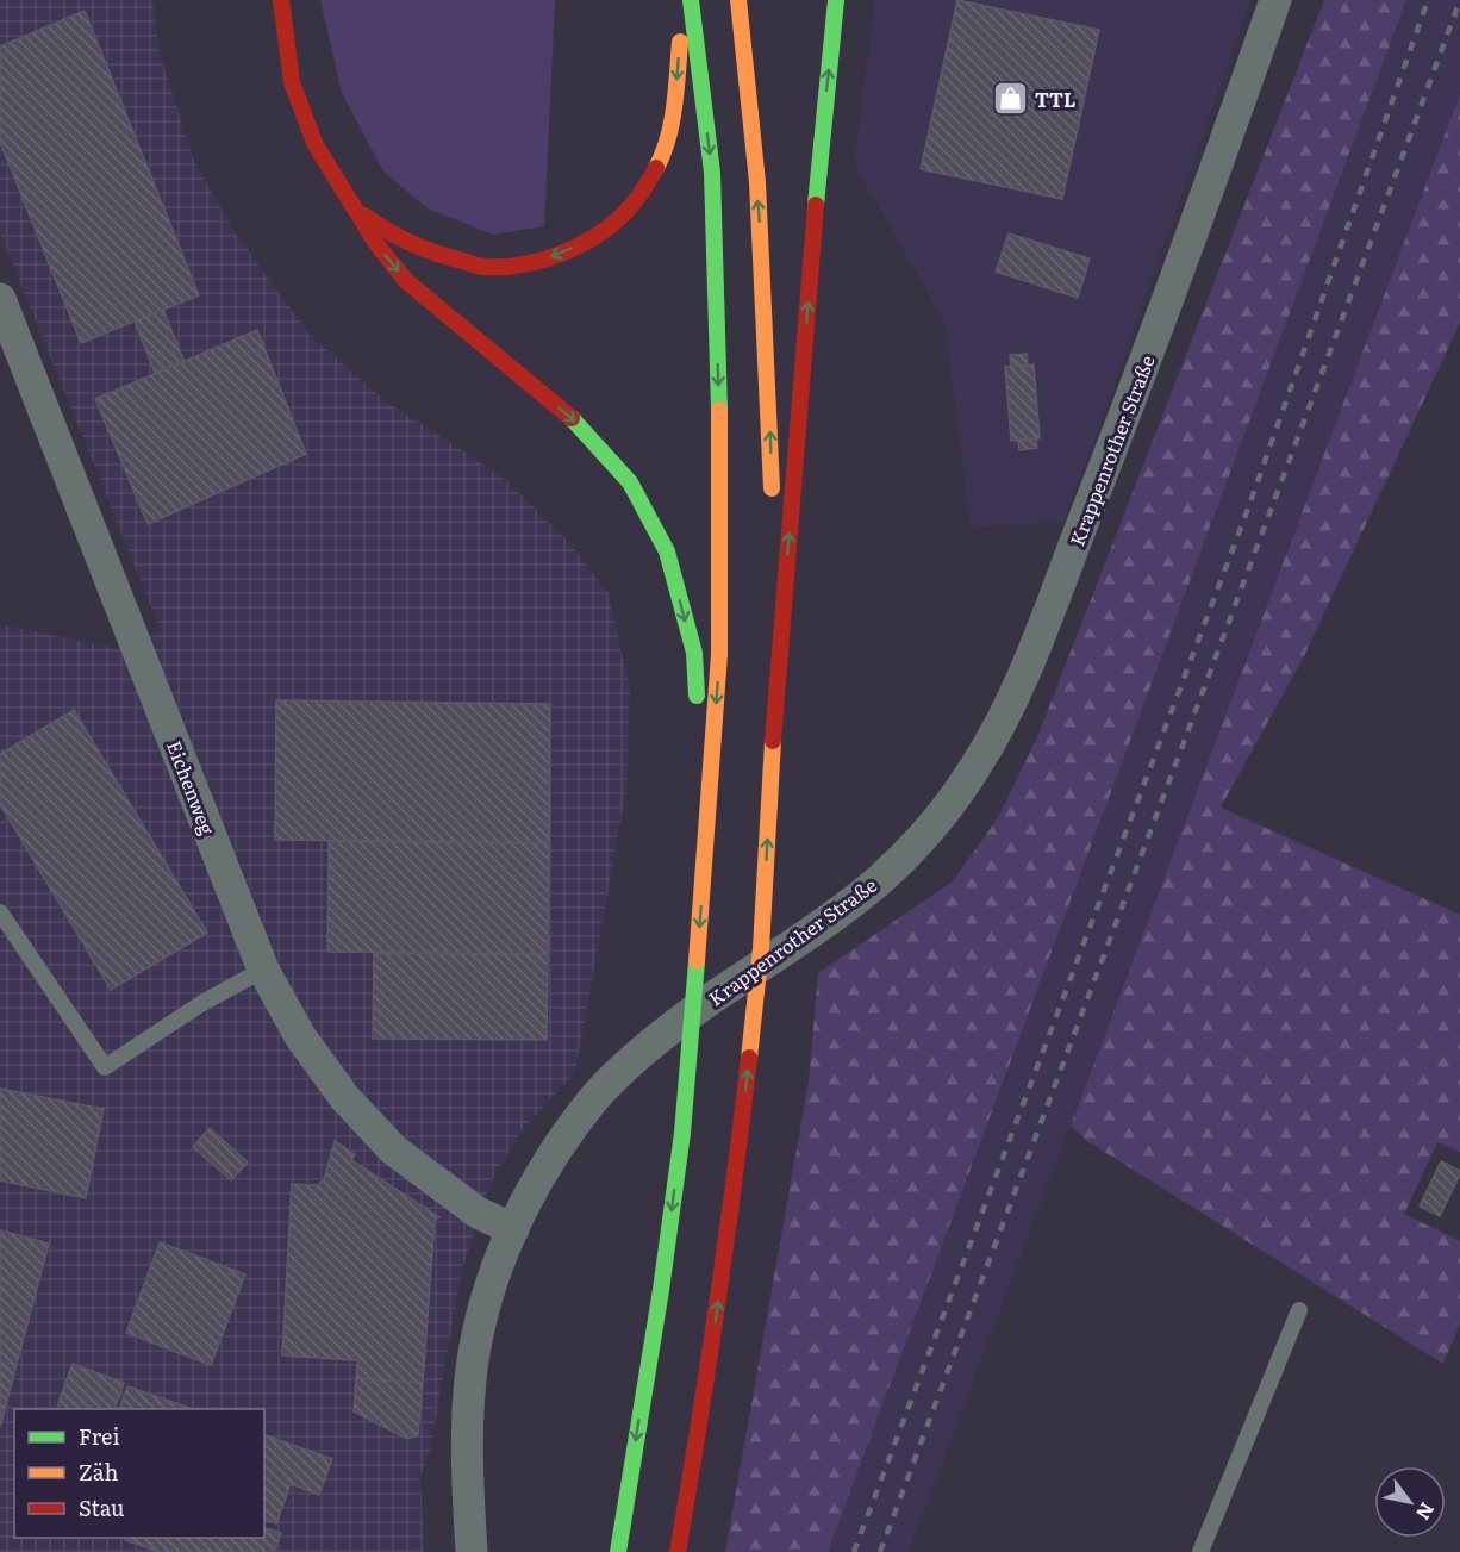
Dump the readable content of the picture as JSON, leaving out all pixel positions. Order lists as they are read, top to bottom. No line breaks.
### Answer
{"streets":{"street":["Krappenrother Straße","Eichenweg"]},"crossings":[["Krappenrother Straße","Eichenweg"]],"places":{"shop":["TTL"]},"legend":["Frei","Zäh","Stau"],"north":"bottom right"}
